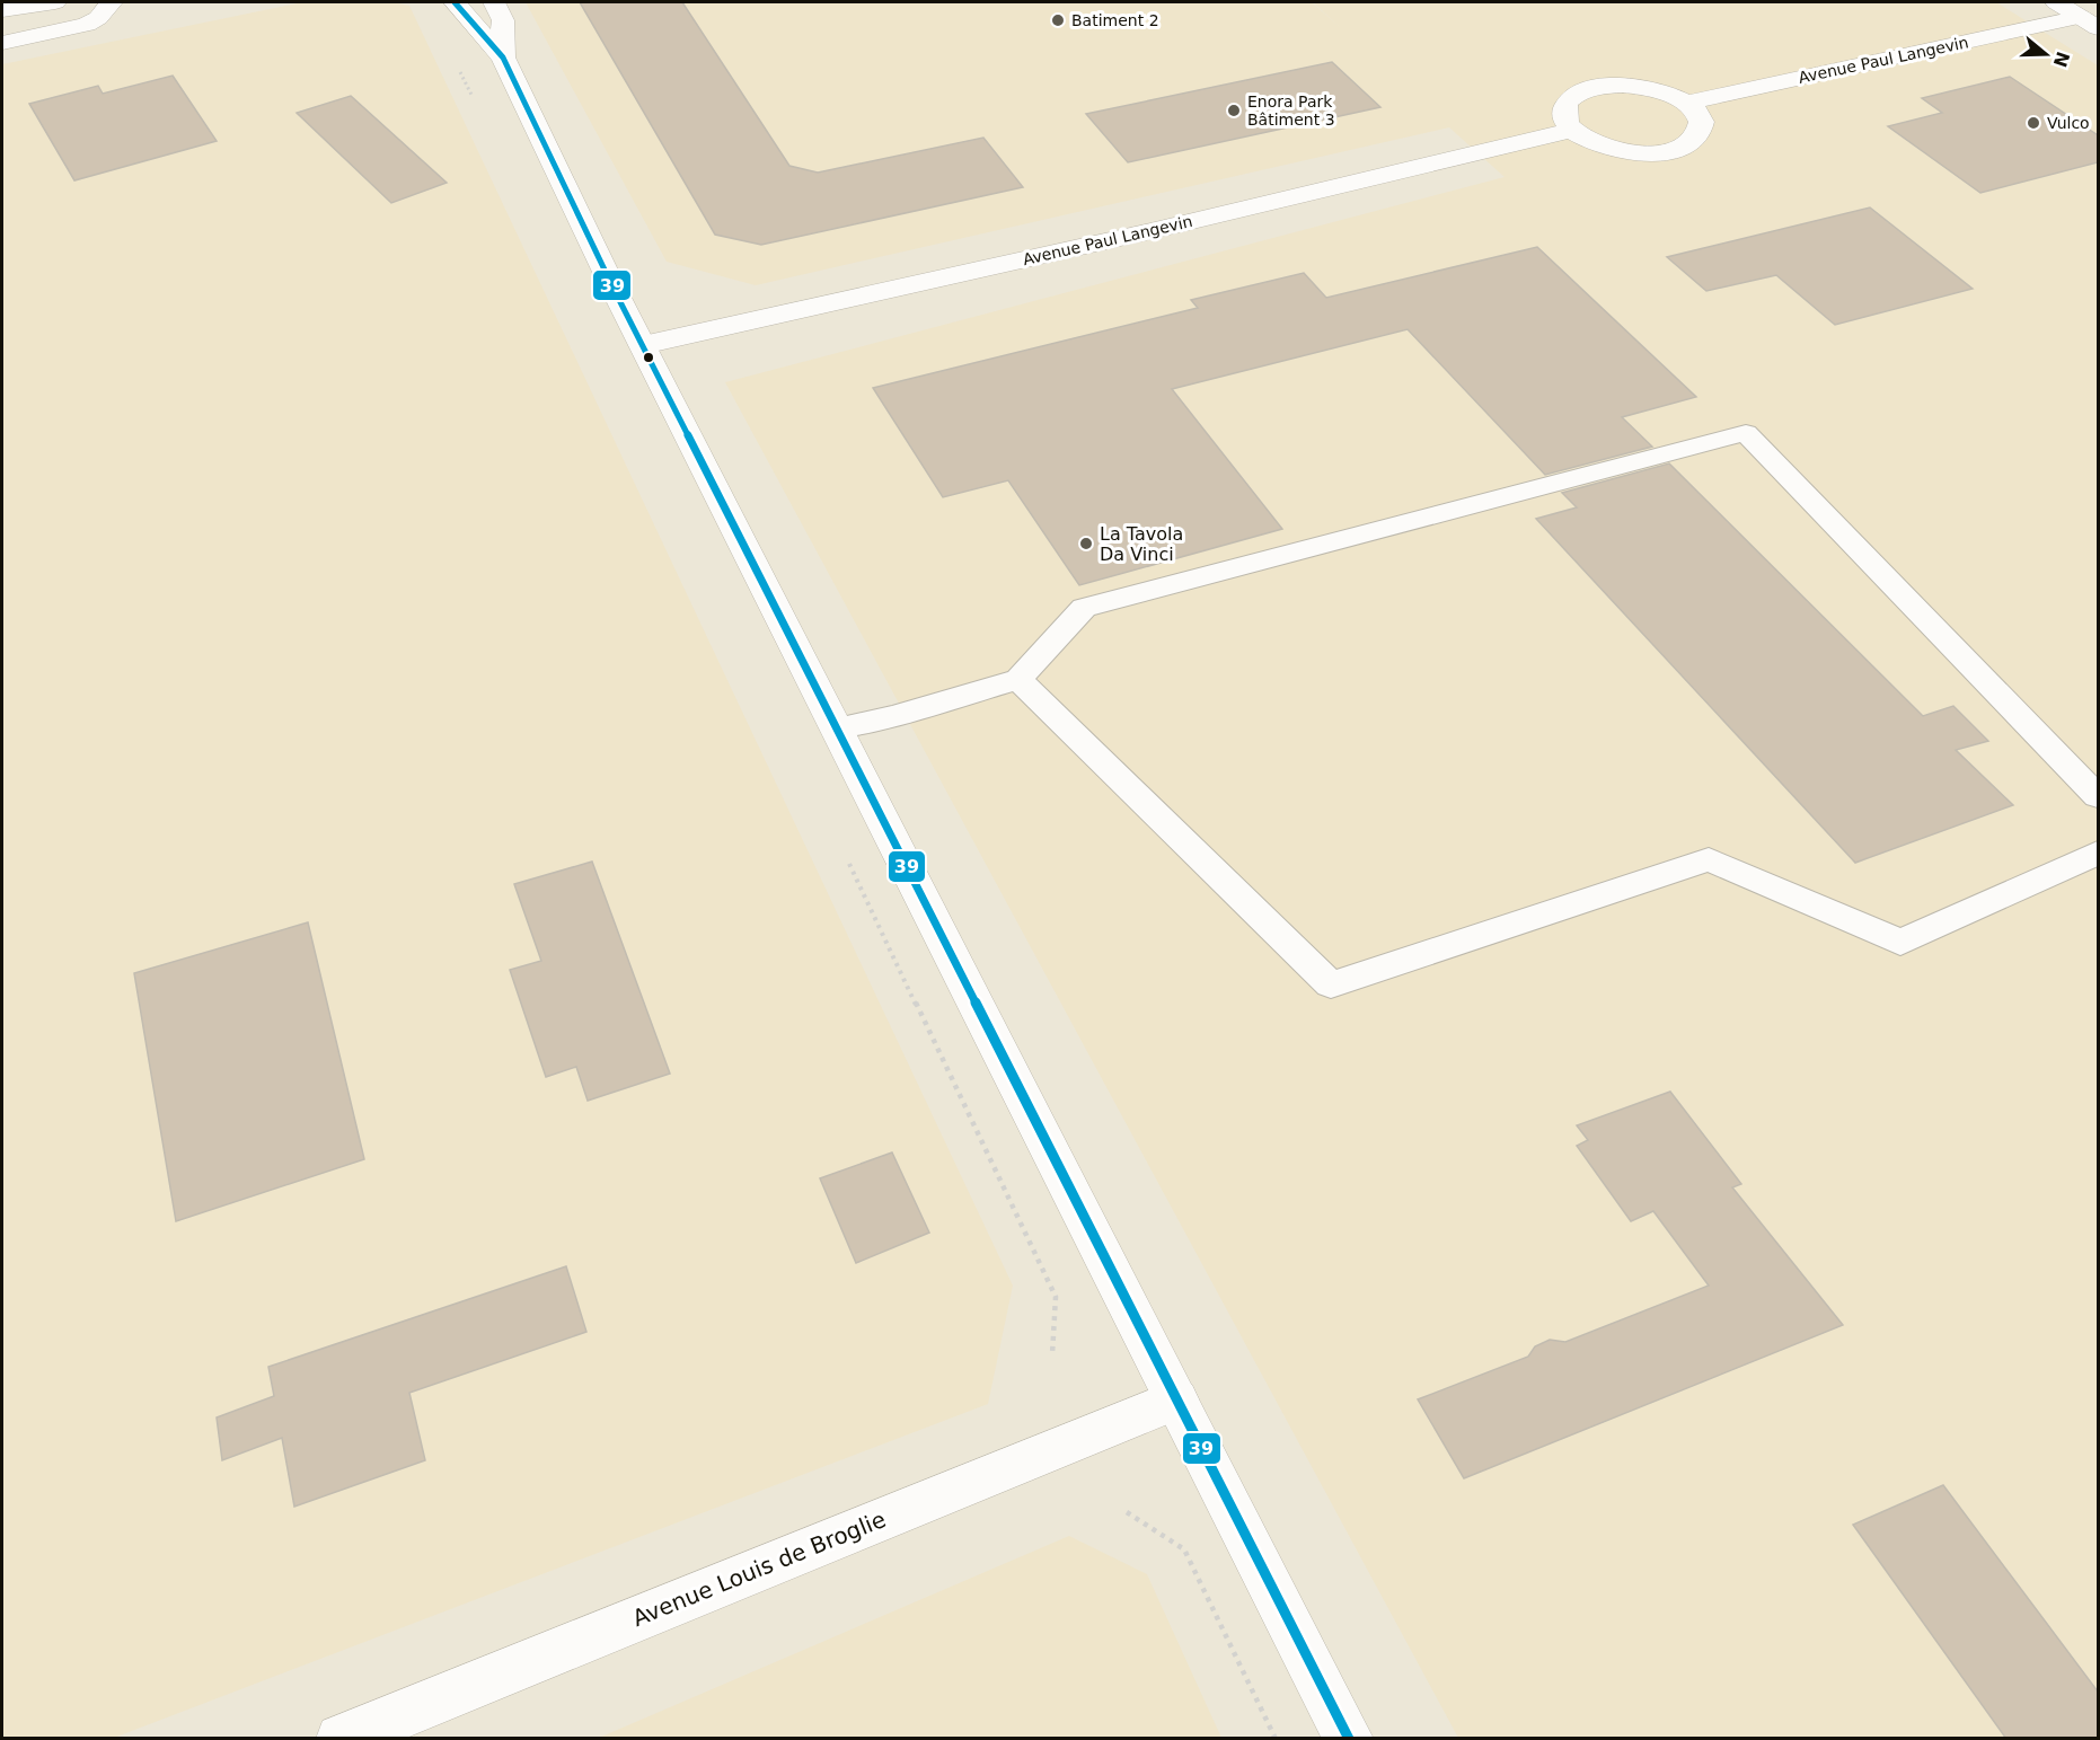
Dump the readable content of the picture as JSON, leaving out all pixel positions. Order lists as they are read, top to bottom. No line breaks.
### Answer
{"streets":{"street":["Avenue Paul Langevin","Avenue Louis de Broglie"]},"places":["Batiment 2","Enora Park Bâtiment 3","Vulco","La Tavola Da Vinci"],"lines":["transit line 39"],"north":"right"}
